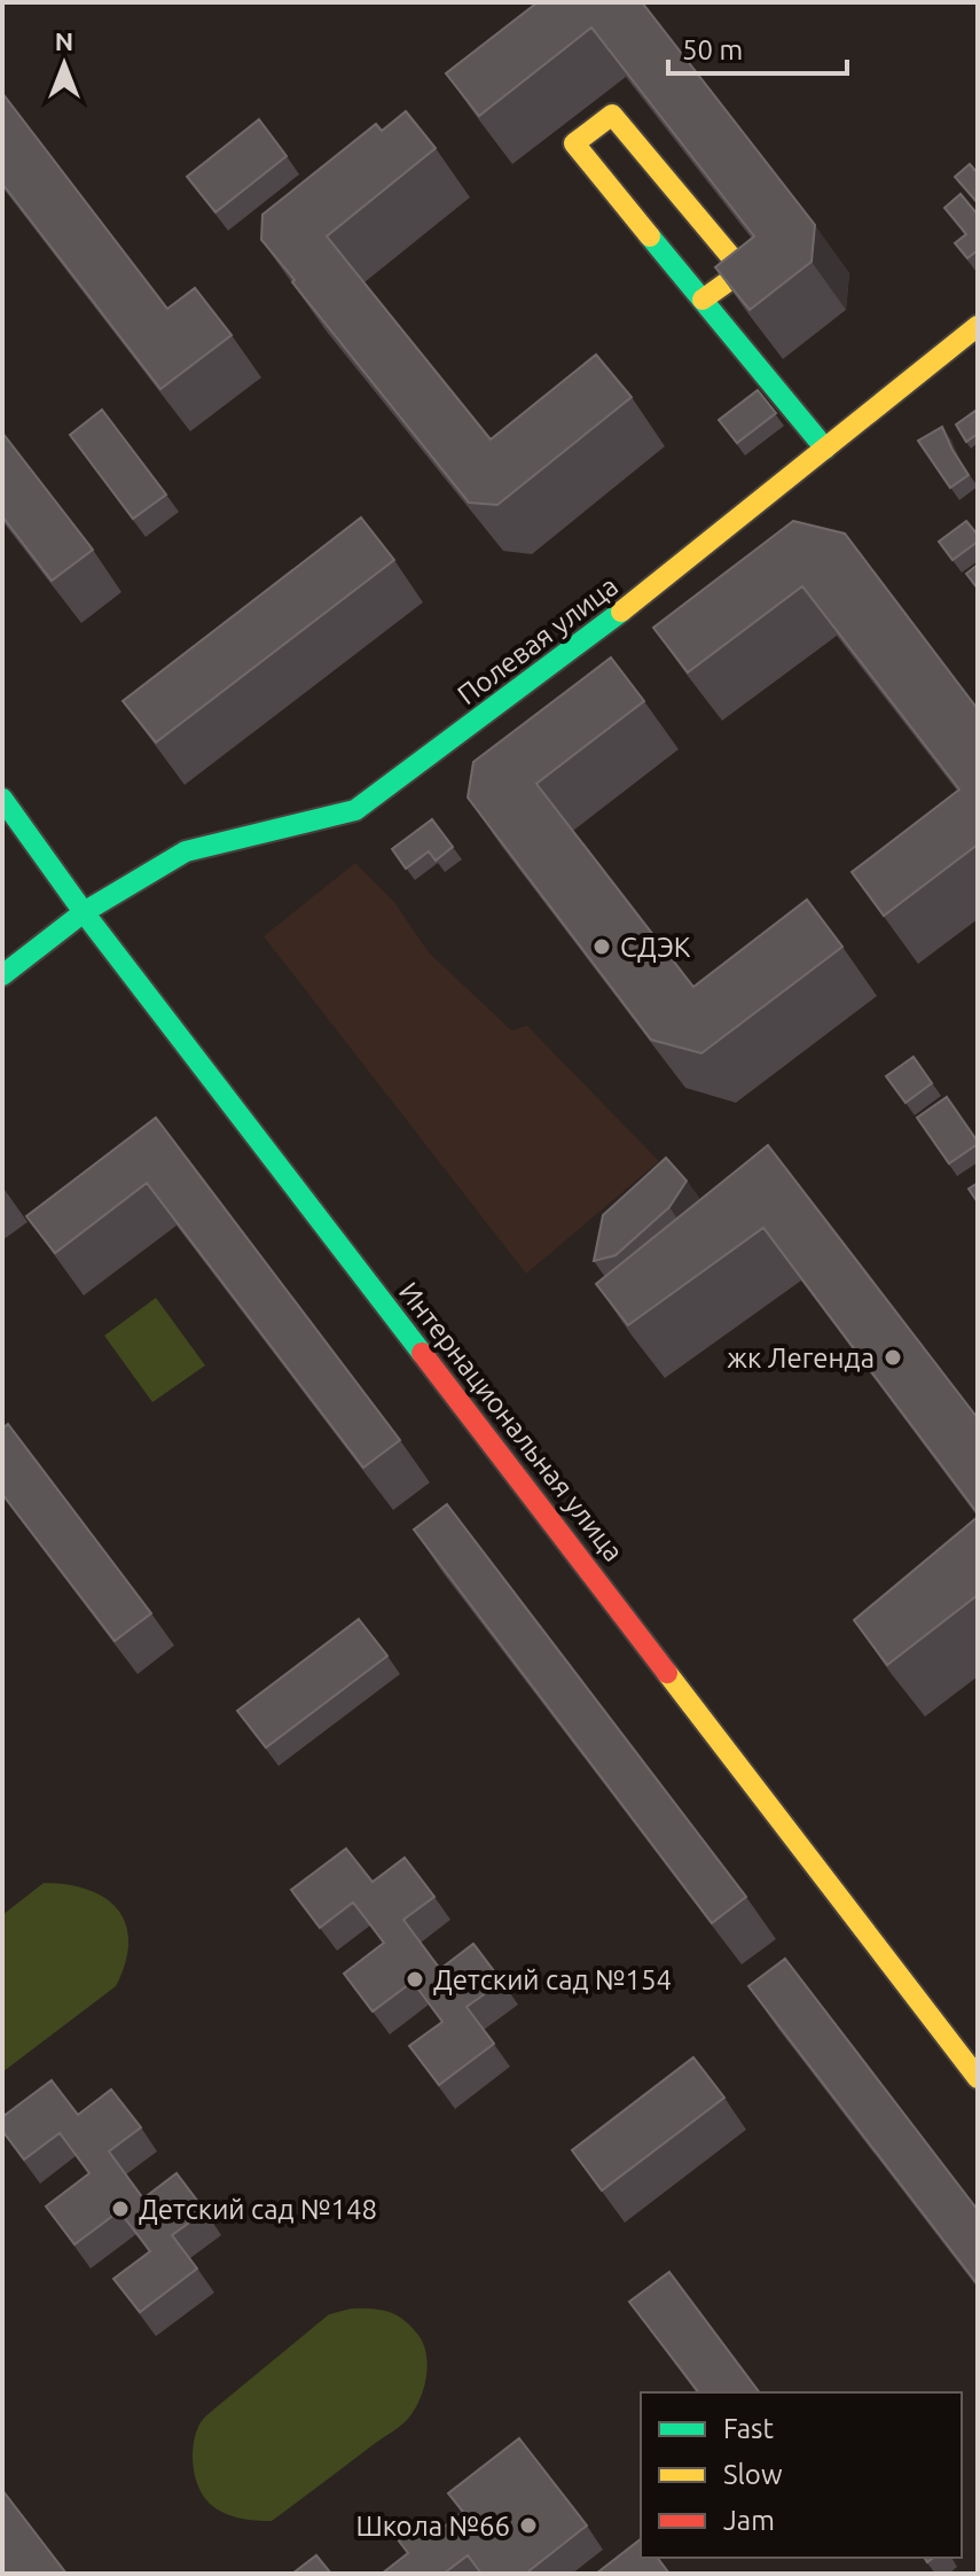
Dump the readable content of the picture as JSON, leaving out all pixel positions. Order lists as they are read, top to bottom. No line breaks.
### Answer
{"streets":{"street":["Полевая улица","Интернациональная улица"]},"crossings":[["Полевая улица","Интернациональная улица"]],"places":["СДЭК","жк Легенда","Детский сад №154","Детский сад №148","Школа №66"],"legend":["Fast","Slow","Jam"],"scale_bar":"50 m","north":"top"}
